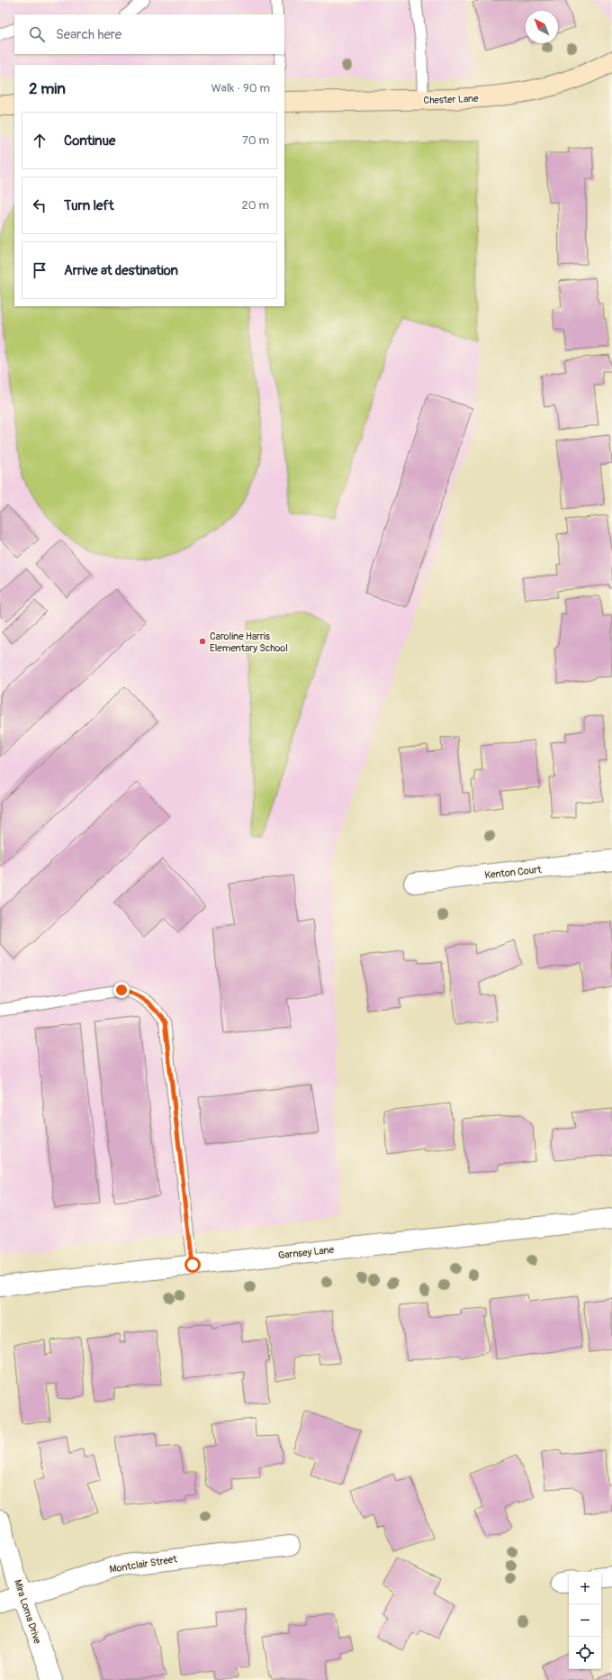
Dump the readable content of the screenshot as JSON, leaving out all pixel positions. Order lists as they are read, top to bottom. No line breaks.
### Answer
{"streets":{"street":["Chester Lane","Kenton Court","Garnsey Lane","Montclair Street","Mira Loma Drive"]},"crossings":[["Montclair Street","Mira Loma Drive"]],"places":["Caroline Harris Elementary School"],"north":"top left","page":{"search":"Search here","heading":["2 min","Walk · 90 m"],"list":[["Continue","70 m"],["Turn left","20 m"],"Arrive at destination"],"map_buttons":["+","−"]}}
